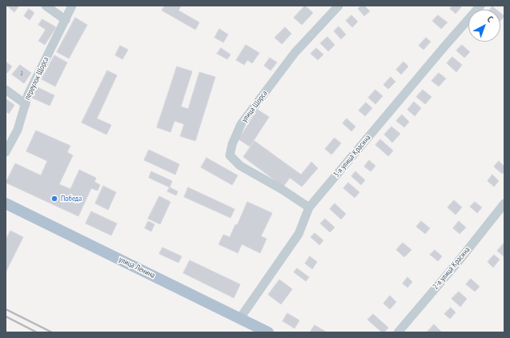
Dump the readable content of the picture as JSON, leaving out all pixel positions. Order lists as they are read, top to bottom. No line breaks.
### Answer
{"streets":{"main road":["улица Ленина"],"street":["переулок Щорса","улица Щорса","3-я улица Красина","2-я улица Красина"]},"crossings":[["улица Щорса","3-я улица Красина"],["3-я улица Красина","улица Ленина"]],"places":["Победа"],"house_numbers":["2"],"north":"top right"}
